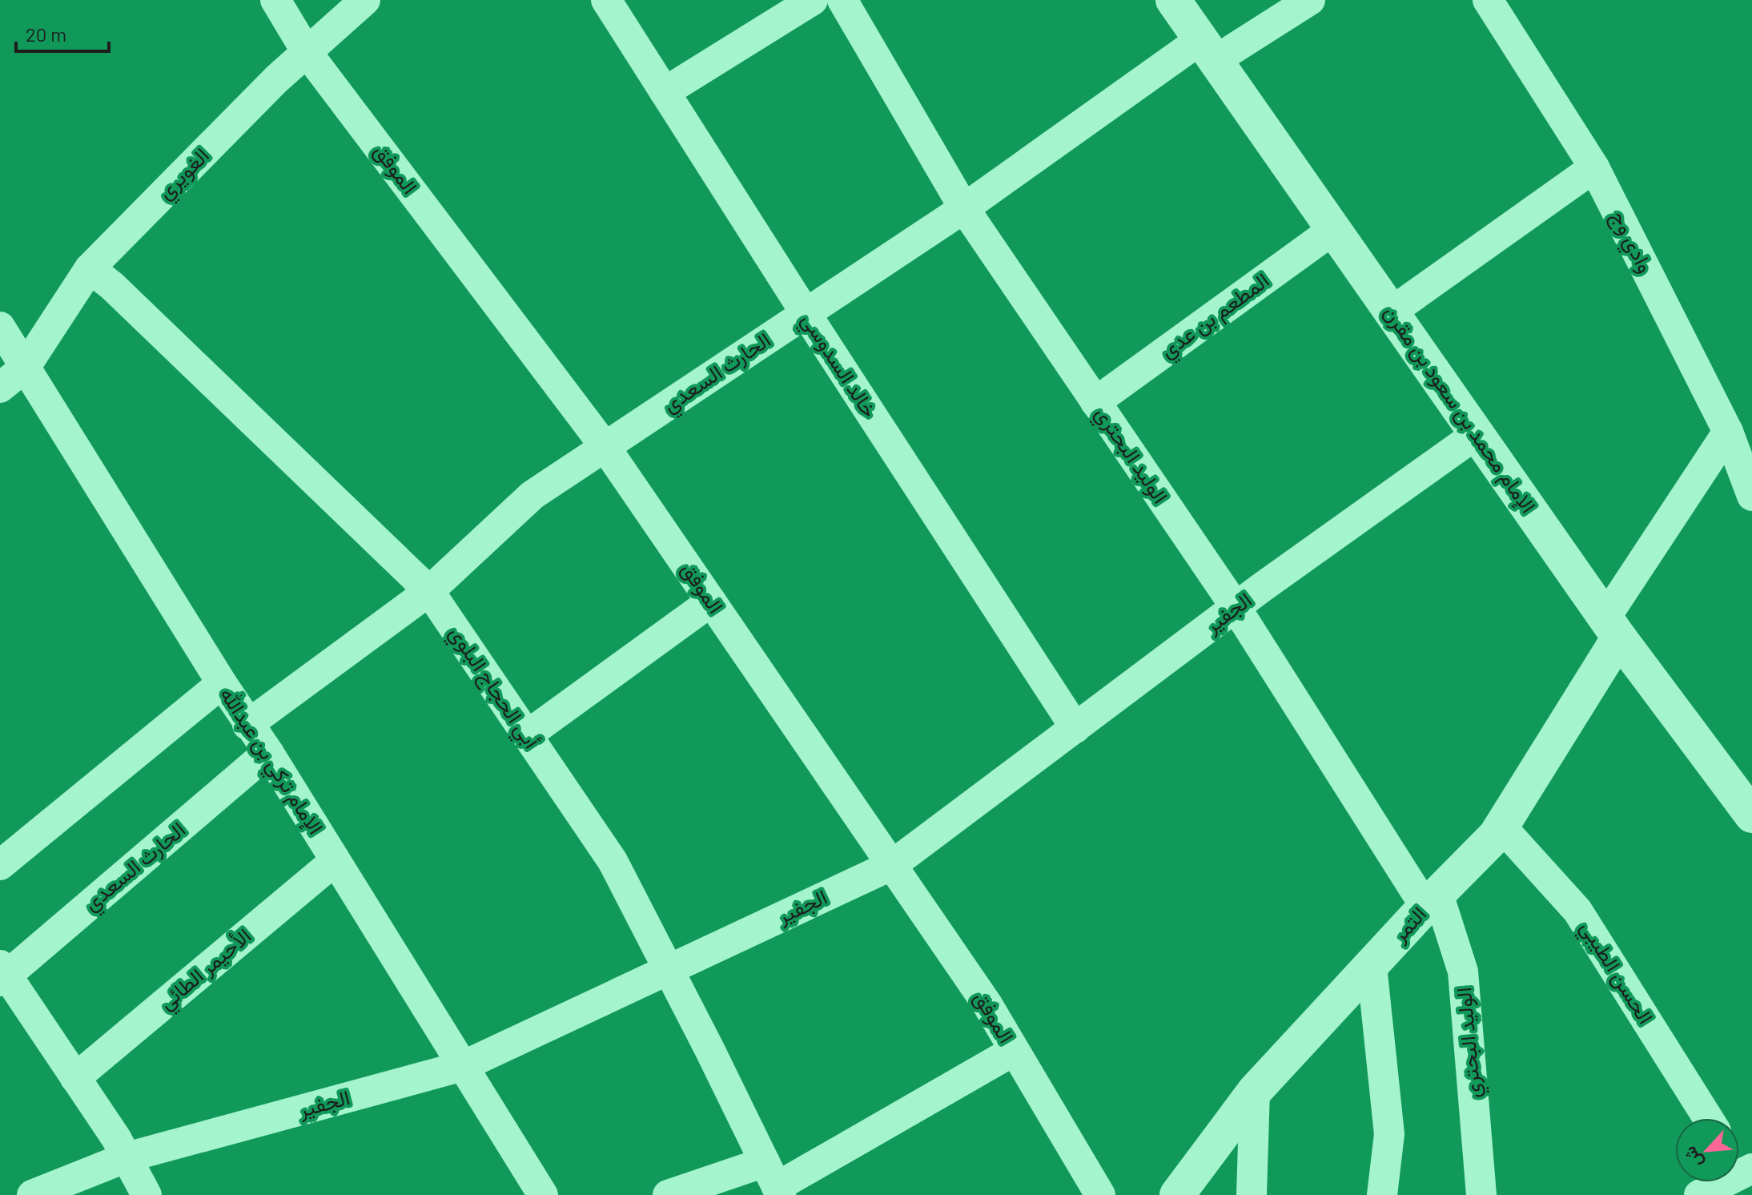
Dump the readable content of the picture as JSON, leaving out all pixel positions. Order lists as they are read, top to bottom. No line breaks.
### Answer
{"streets":{"street":["الموفق","الغويري","وادي وج","المطعم بن عدي","خالد السدوسي","الحارث السعدي","الإمام محمد بن سعود بن مقرن","الوليد البحتري","الجفير","أبي الحجاج البلوي","الإمام تركي بن عبدالله","التمر","الأحيمر الطائي","الحسن الطيبي"]},"crossings":[["الموفق","الغويري"],["الموفق","الحارث السعدي"],["الموفق","الجفير"],["الغويري","أبي الحجاج البلوي"],["الغويري","الإمام تركي بن عبدالله"],["المطعم بن عدي","الإمام محمد بن سعود بن مقرن"],["المطعم بن عدي","الوليد البحتري"],["خالد السدوسي","الحارث السعدي"],["خالد السدوسي","الجفير"],["الحارث السعدي","الإمام محمد بن سعود بن مقرن"],["الحارث السعدي","الوليد البحتري"],["الحارث السعدي","أبي الحجاج البلوي"],["الحارث السعدي","الإمام تركي بن عبدالله"],["الإمام محمد بن سعود بن مقرن","الجفير"],["الإمام محمد بن سعود بن مقرن","التمر"],["الوليد البحتري","الجفير"],["الوليد البحتري","التمر"],["الجفير","أبي الحجاج البلوي"],["الجفير","الإمام تركي بن عبدالله"],["الإمام تركي بن عبدالله","الأحيمر الطائي"],["التمر","الحسن الطيبي"]],"scale_bar":"20 m","north":"bottom left"}
